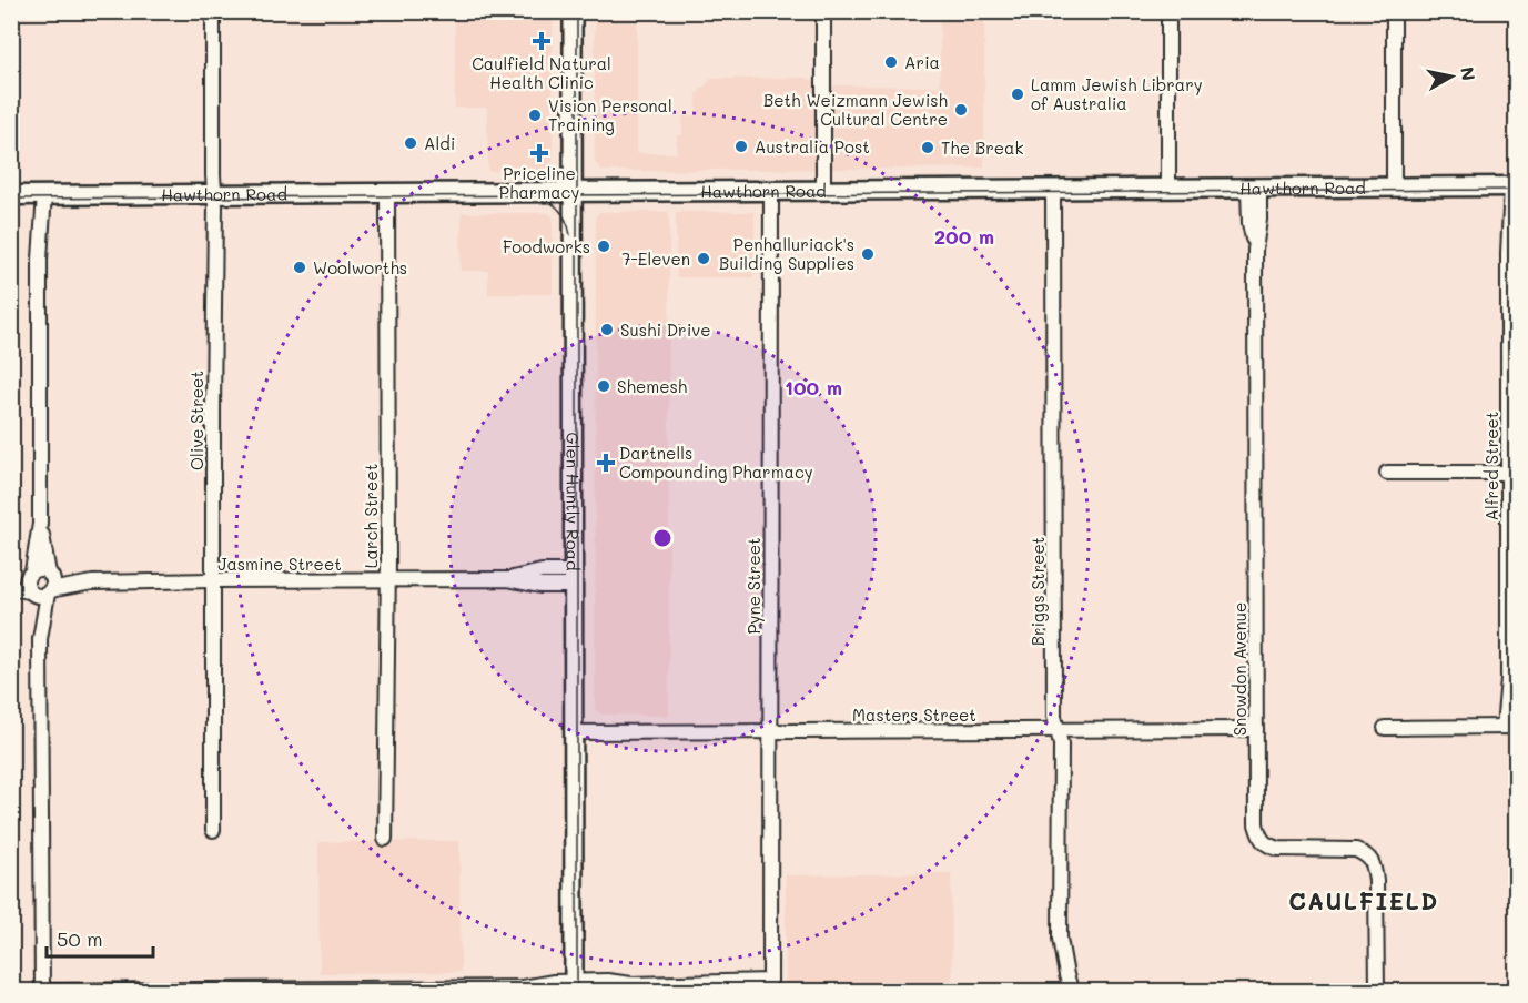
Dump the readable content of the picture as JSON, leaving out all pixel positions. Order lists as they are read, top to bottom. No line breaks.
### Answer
{"streets":{"main road":["Hawthorn Road"],"street":["Olive Street","Alfred Street","Glen Huntly Road","Larch Street","Jasmine Street","Pyne Street","Briggs Street","Snowdon Avenue","Masters Street"]},"crossings":[["Hawthorn Road","Olive Street"],["Hawthorn Road","Alfred Street"],["Hawthorn Road","Glen Huntly Road"],["Hawthorn Road","Larch Street"],["Hawthorn Road","Pyne Street"],["Hawthorn Road","Briggs Street"],["Hawthorn Road","Snowdon Avenue"],["Olive Street","Jasmine Street"],["Glen Huntly Road","Jasmine Street"],["Glen Huntly Road","Pyne Street"],["Glen Huntly Road","Masters Street"],["Larch Street","Jasmine Street"],["Pyne Street","Masters Street"],["Briggs Street","Masters Street"],["Snowdon Avenue","Masters Street"]],"districts":["CAULFIELD"],"places":{"health":["Caulfield Natural Health Clinic","Priceline Pharmacy","Dartnells Compounding Pharmacy"],"other":["Aria","Lamm Jewish Library of Australia","Beth Weizmann Jewish Cultural Centre","Vision Personal Training","Aldi","Australia Post","The Break","Foodworks","Penhalluriack's Building Supplies","7-Eleven","Woolworths","Sushi Drive","Shemesh"]},"scale_bar":"50 m","north":"right","rings":["200 m","100 m"]}
